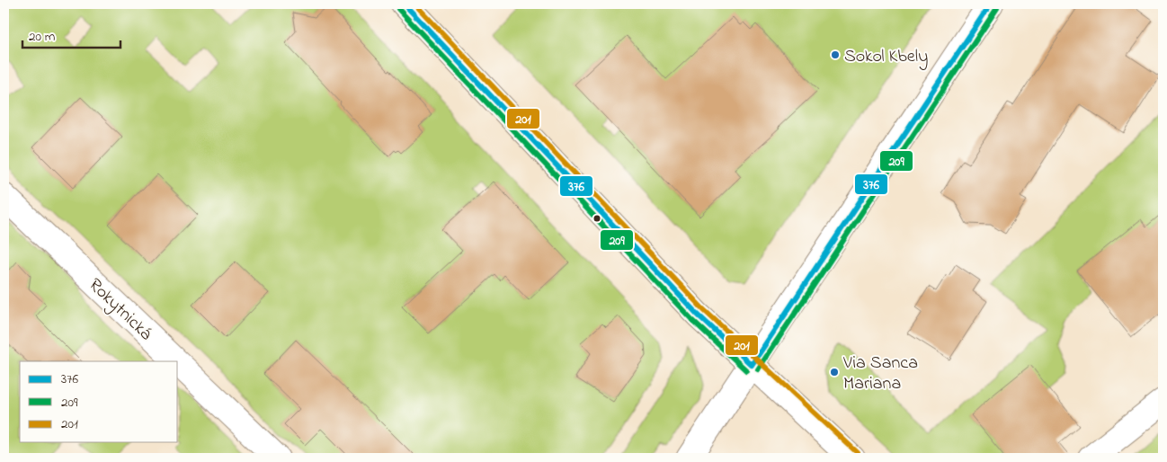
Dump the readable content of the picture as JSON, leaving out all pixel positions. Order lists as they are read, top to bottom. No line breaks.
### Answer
{"streets":{"street":["Rokytnická"]},"places":["Sokol Kbely","Via Sanca Mariana"],"lines":["transit line 376","transit line 201","transit line 209"],"legend":["376","209","201"],"scale_bar":"20 m"}
